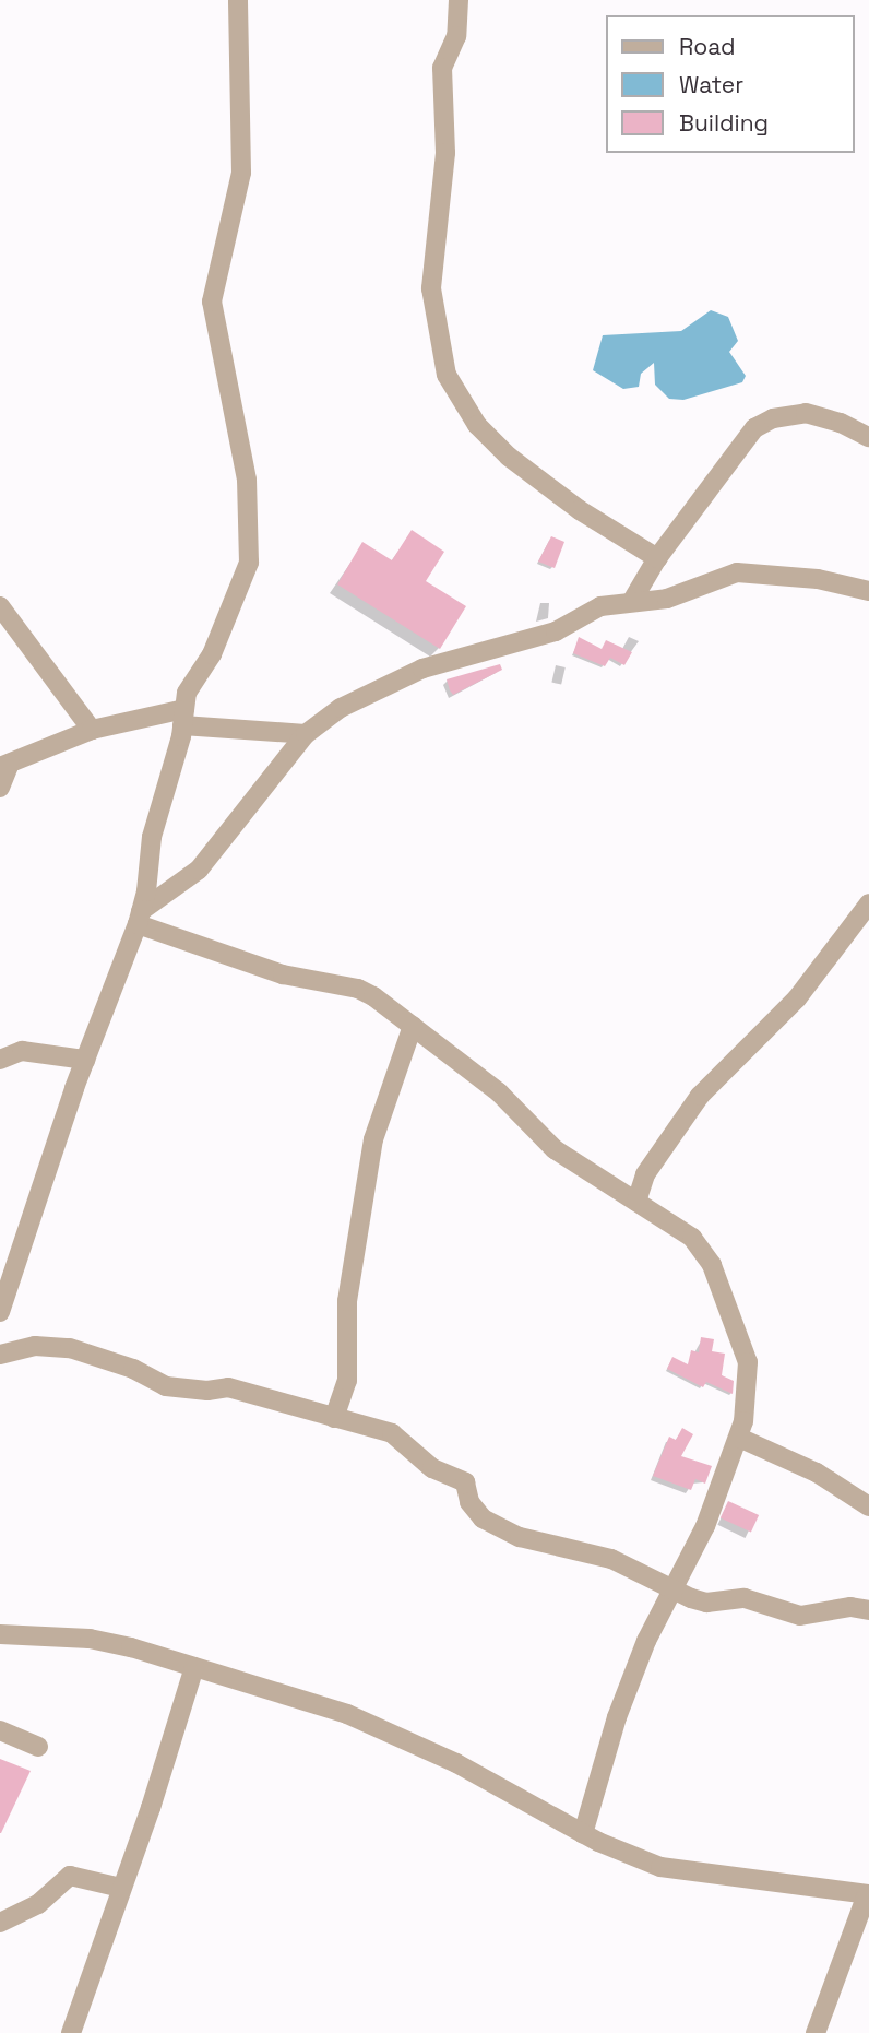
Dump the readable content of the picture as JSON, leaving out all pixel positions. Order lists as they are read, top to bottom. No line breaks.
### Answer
{"legend":["Road","Water","Building"]}
